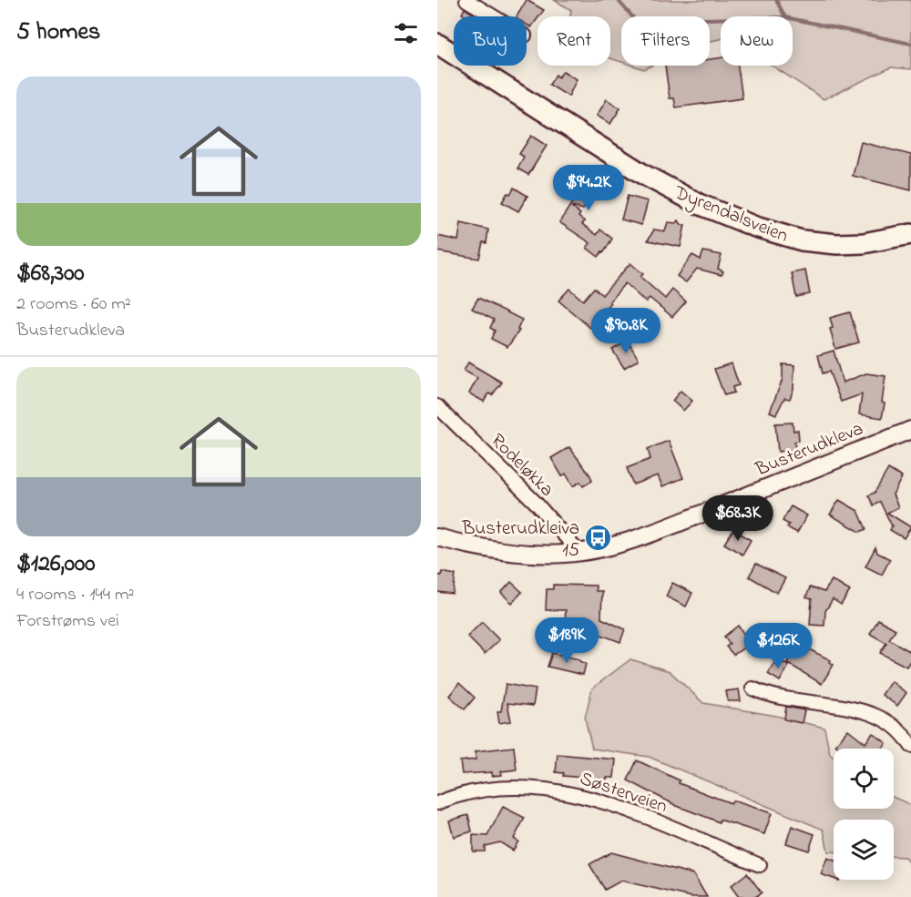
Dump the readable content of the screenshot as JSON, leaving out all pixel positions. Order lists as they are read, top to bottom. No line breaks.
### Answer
{"streets":{"main road":["Dyrendalsveien"],"street":["Busterudkleva","Rodeløkka","Søsterveien"]},"crossings":[["Busterudkleva","Rodeløkka"]],"places":{"bus stop":["Busterudkleiva 15"]},"page":{"heading":"5 homes","chip":["Buy","Rent","Filters","New"],"list":[{"name":"$68,300","note":"2 rooms · 60 m² · Busterudkleva"},{"name":"$126,000","note":"4 rooms · 144 m² · Forstrøms vei"}],"price":["$94.2K","$90.8K","$68.3K","$189K","$126K"]}}
